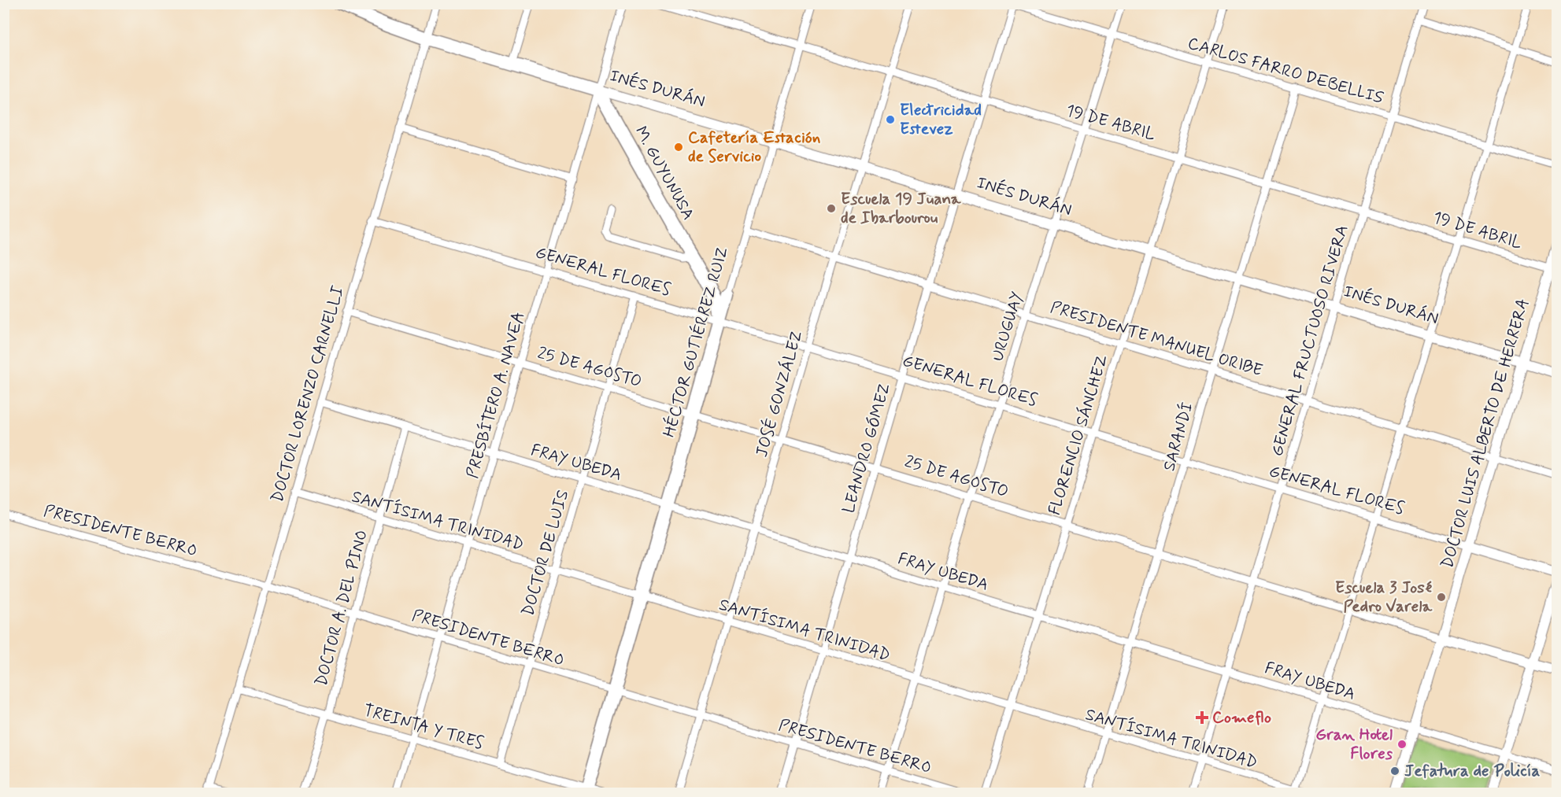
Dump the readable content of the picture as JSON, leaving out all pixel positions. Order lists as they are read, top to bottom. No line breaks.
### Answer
{"streets":{"highway":["INÉS DURÁN","M. GUYUNUSA","HÉCTOR GUTIÉRREZ RUIZ"],"street":["CARLOS FARRO DEBELLIS","19 DE ABRIL","GENERAL FLORES","URUGUAY","PRESIDENTE MANUEL ORIBE","GENERAL FRUCTUOSO RIVERA","25 DE AGOSTO","DOCTOR LORENZO CARNELLI","JOSÉ GONZÁLEZ","PRESBÍTERO A. NAVEA","DOCTOR LUIS ALBERTO DE HERRERA","FLORENCIO SÁNCHEZ","SARANDÍ","LEANDRO GÓMEZ","FRAY UBEDA","SANTÍSIMA TRINIDAD","PRESIDENTE BERRO","DOCTOR DE LUIS","DOCTOR A. DEL PINO","TREINTA Y TRES"]},"crossings":[["CARLOS FARRO DEBELLIS","URUGUAY"],["CARLOS FARRO DEBELLIS","GENERAL FRUCTUOSO RIVERA"],["CARLOS FARRO DEBELLIS","FLORENCIO SÁNCHEZ"],["CARLOS FARRO DEBELLIS","SARANDÍ"],["CARLOS FARRO DEBELLIS","LEANDRO GÓMEZ"],["INÉS DURÁN","M. GUYUNUSA"],["INÉS DURÁN","URUGUAY"],["INÉS DURÁN","GENERAL FRUCTUOSO RIVERA"],["INÉS DURÁN","HÉCTOR GUTIÉRREZ RUIZ"],["INÉS DURÁN","DOCTOR LORENZO CARNELLI"],["INÉS DURÁN","JOSÉ GONZÁLEZ"],["INÉS DURÁN","PRESBÍTERO A. NAVEA"],["INÉS DURÁN","DOCTOR LUIS ALBERTO DE HERRERA"],["INÉS DURÁN","FLORENCIO SÁNCHEZ"],["INÉS DURÁN","SARANDÍ"],["INÉS DURÁN","LEANDRO GÓMEZ"],["19 DE ABRIL","URUGUAY"],["19 DE ABRIL","GENERAL FRUCTUOSO RIVERA"],["19 DE ABRIL","HÉCTOR GUTIÉRREZ RUIZ"],["19 DE ABRIL","JOSÉ GONZÁLEZ"],["19 DE ABRIL","DOCTOR LUIS ALBERTO DE HERRERA"],["19 DE ABRIL","FLORENCIO SÁNCHEZ"],["19 DE ABRIL","SARANDÍ"],["19 DE ABRIL","LEANDRO GÓMEZ"],["M. GUYUNUSA","GENERAL FLORES"],["M. GUYUNUSA","HÉCTOR GUTIÉRREZ RUIZ"],["M. GUYUNUSA","PRESBÍTERO A. NAVEA"],["GENERAL FLORES","URUGUAY"],["GENERAL FLORES","GENERAL FRUCTUOSO RIVERA"],["GENERAL FLORES","HÉCTOR GUTIÉRREZ RUIZ"],["GENERAL FLORES","DOCTOR LORENZO CARNELLI"],["GENERAL FLORES","JOSÉ GONZÁLEZ"],["GENERAL FLORES","PRESBÍTERO A. NAVEA"],["GENERAL FLORES","DOCTOR LUIS ALBERTO DE HERRERA"],["GENERAL FLORES","FLORENCIO SÁNCHEZ"],["GENERAL FLORES","SARANDÍ"],["GENERAL FLORES","LEANDRO GÓMEZ"],["GENERAL FLORES","DOCTOR DE LUIS"],["URUGUAY","PRESIDENTE MANUEL ORIBE"],["URUGUAY","25 DE AGOSTO"],["URUGUAY","FRAY UBEDA"],["URUGUAY","SANTÍSIMA TRINIDAD"],["URUGUAY","PRESIDENTE BERRO"],["PRESIDENTE MANUEL ORIBE","GENERAL FRUCTUOSO RIVERA"],["PRESIDENTE MANUEL ORIBE","HÉCTOR GUTIÉRREZ RUIZ"],["PRESIDENTE MANUEL ORIBE","JOSÉ GONZÁLEZ"],["PRESIDENTE MANUEL ORIBE","DOCTOR LUIS ALBERTO DE HERRERA"],["PRESIDENTE MANUEL ORIBE","FLORENCIO SÁNCHEZ"],["PRESIDENTE MANUEL ORIBE","SARANDÍ"],["PRESIDENTE MANUEL ORIBE","LEANDRO GÓMEZ"],["GENERAL FRUCTUOSO RIVERA","25 DE AGOSTO"],["GENERAL FRUCTUOSO RIVERA","FRAY UBEDA"],["GENERAL FRUCTUOSO RIVERA","SANTÍSIMA TRINIDAD"],["HÉCTOR GUTIÉRREZ RUIZ","25 DE AGOSTO"],["HÉCTOR GUTIÉRREZ RUIZ","FRAY UBEDA"],["HÉCTOR GUTIÉRREZ RUIZ","SANTÍSIMA TRINIDAD"],["HÉCTOR GUTIÉRREZ RUIZ","PRESIDENTE BERRO"],["HÉCTOR GUTIÉRREZ RUIZ","TREINTA Y TRES"],["25 DE AGOSTO","DOCTOR LORENZO CARNELLI"],["25 DE AGOSTO","JOSÉ GONZÁLEZ"],["25 DE AGOSTO","PRESBÍTERO A. NAVEA"],["25 DE AGOSTO","DOCTOR LUIS ALBERTO DE HERRERA"],["25 DE AGOSTO","FLORENCIO SÁNCHEZ"],["25 DE AGOSTO","SARANDÍ"],["25 DE AGOSTO","LEANDRO GÓMEZ"],["25 DE AGOSTO","DOCTOR DE LUIS"],["DOCTOR LORENZO CARNELLI","FRAY UBEDA"],["DOCTOR LORENZO CARNELLI","SANTÍSIMA TRINIDAD"],["DOCTOR LORENZO CARNELLI","PRESIDENTE BERRO"],["DOCTOR LORENZO CARNELLI","TREINTA Y TRES"],["JOSÉ GONZÁLEZ","FRAY UBEDA"],["JOSÉ GONZÁLEZ","SANTÍSIMA TRINIDAD"],["JOSÉ GONZÁLEZ","PRESIDENTE BERRO"],["PRESBÍTERO A. NAVEA","FRAY UBEDA"],["PRESBÍTERO A. NAVEA","SANTÍSIMA TRINIDAD"],["PRESBÍTERO A. NAVEA","PRESIDENTE BERRO"],["PRESBÍTERO A. NAVEA","TREINTA Y TRES"],["DOCTOR LUIS ALBERTO DE HERRERA","FRAY UBEDA"],["FLORENCIO SÁNCHEZ","FRAY UBEDA"],["FLORENCIO SÁNCHEZ","SANTÍSIMA TRINIDAD"],["SARANDÍ","FRAY UBEDA"],["SARANDÍ","SANTÍSIMA TRINIDAD"],["LEANDRO GÓMEZ","FRAY UBEDA"],["LEANDRO GÓMEZ","SANTÍSIMA TRINIDAD"],["LEANDRO GÓMEZ","PRESIDENTE BERRO"],["FRAY UBEDA","DOCTOR DE LUIS"],["FRAY UBEDA","DOCTOR A. DEL PINO"],["SANTÍSIMA TRINIDAD","DOCTOR DE LUIS"],["SANTÍSIMA TRINIDAD","DOCTOR A. DEL PINO"],["PRESIDENTE BERRO","DOCTOR DE LUIS"],["PRESIDENTE BERRO","DOCTOR A. DEL PINO"],["DOCTOR DE LUIS","TREINTA Y TRES"],["DOCTOR A. DEL PINO","TREINTA Y TRES"]],"places":{"other":["Electricidad Estevez","Cafetería Estación de Servicio","Escuela 19 Juana de Ibarbourou","Escuela 3 José Pedro Varela","Gran Hotel Flores","Jefatura de Policía"],"health":["Comeflo"]}}
